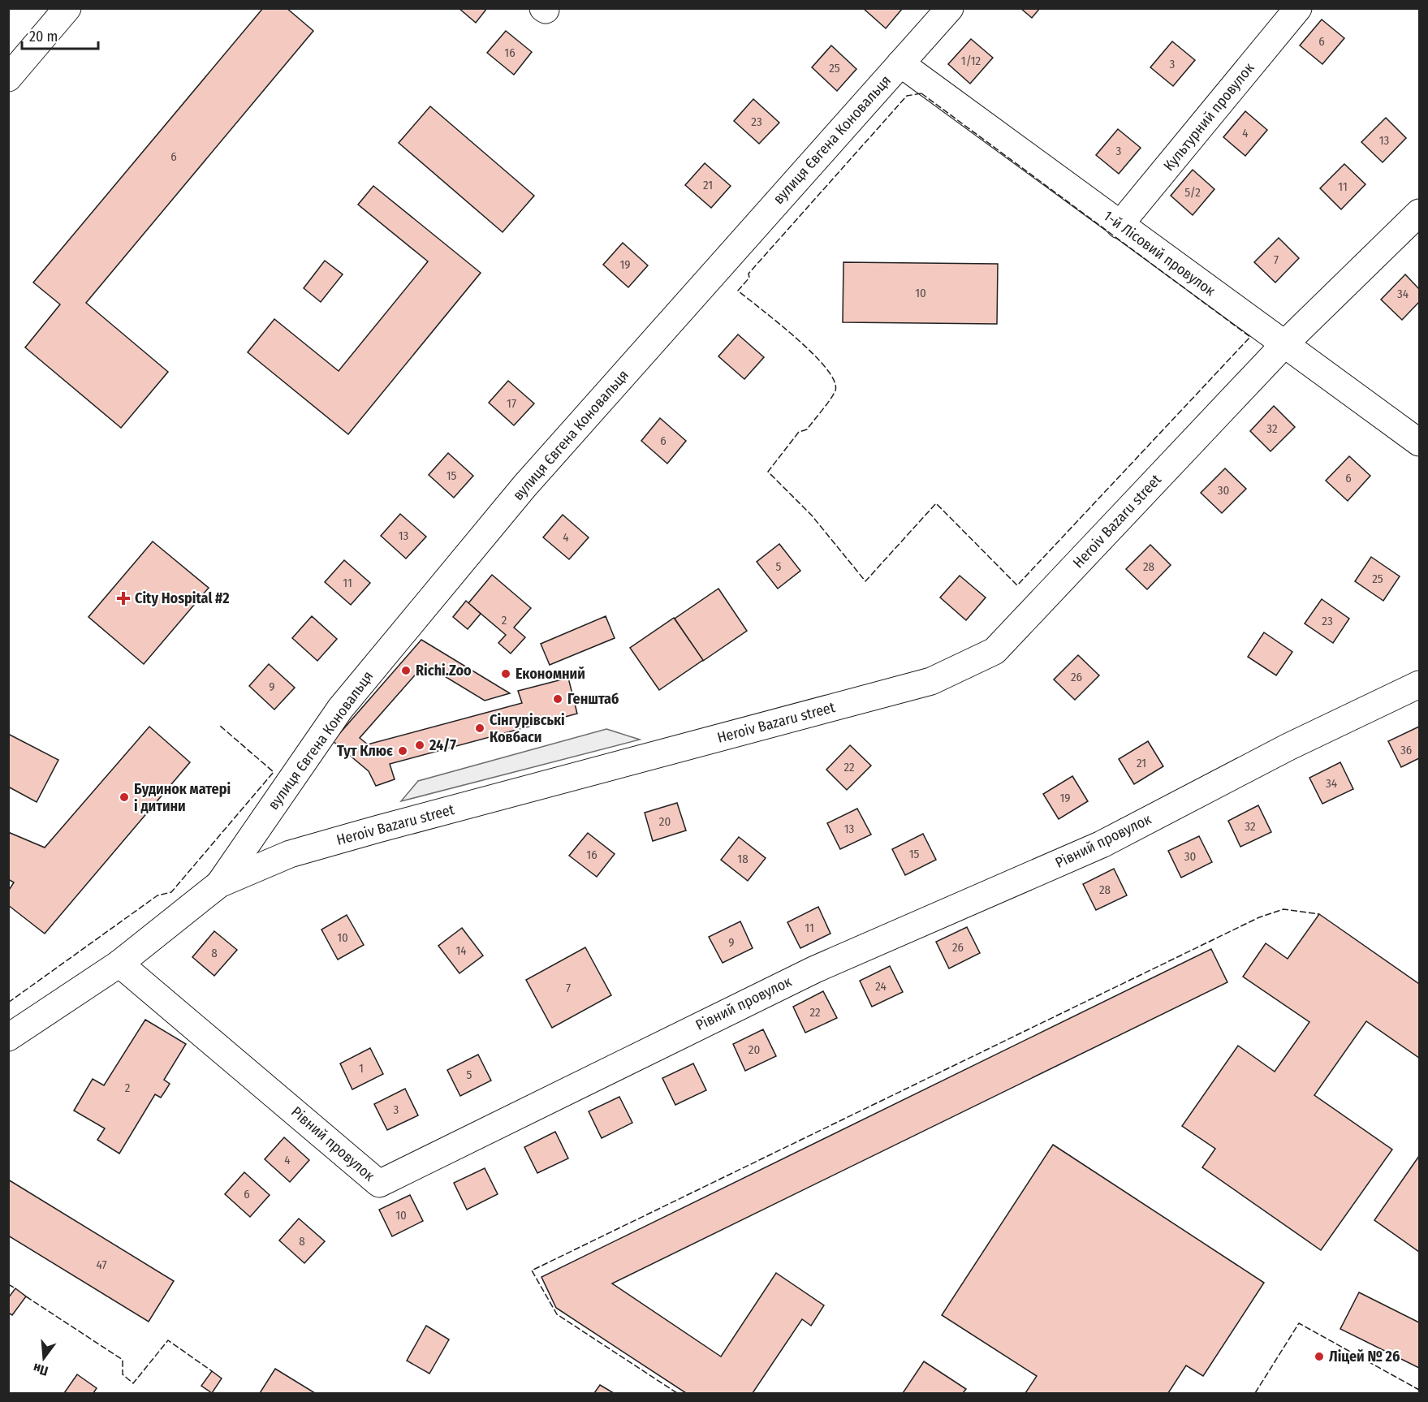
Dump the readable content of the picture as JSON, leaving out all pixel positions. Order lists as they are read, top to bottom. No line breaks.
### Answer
{"streets":{"street":["Культурний провулок","вулиця Євгена Коновальця","1-й Лісовий провулок","Heroiv Bazaru street","Рівний провулок"]},"crossings":[["Культурний провулок","1-й Лісовий провулок"],["вулиця Євгена Коновальця","1-й Лісовий провулок"],["вулиця Євгена Коновальця","Heroiv Bazaru street"],["1-й Лісовий провулок","Heroiv Bazaru street"],["Heroiv Bazaru street","Рівний провулок"]],"places":{"health":["City Hospital #2"],"other":["Richi.Zoo","Економний","Генштаб","Сінгурівські Ковбаси","24/7","Тут Клює","Будинок матері і дитини","Ліцей № 26"]},"house_numbers":["6","16","1/12","3","25","23","4","13","3","6","21","11","5/2","7","19","10","34","17","32","6","15","6","30","13","4","5","28","25","11","2","23","26","9","36","21","22","34","19","20","32","13","15","16","30","18","28","11","10","9","26","14","8","24","7","22","20","1","5","2","3","4","6","10","8","47"],"scale_bar":"20 m","north":"bottom"}
